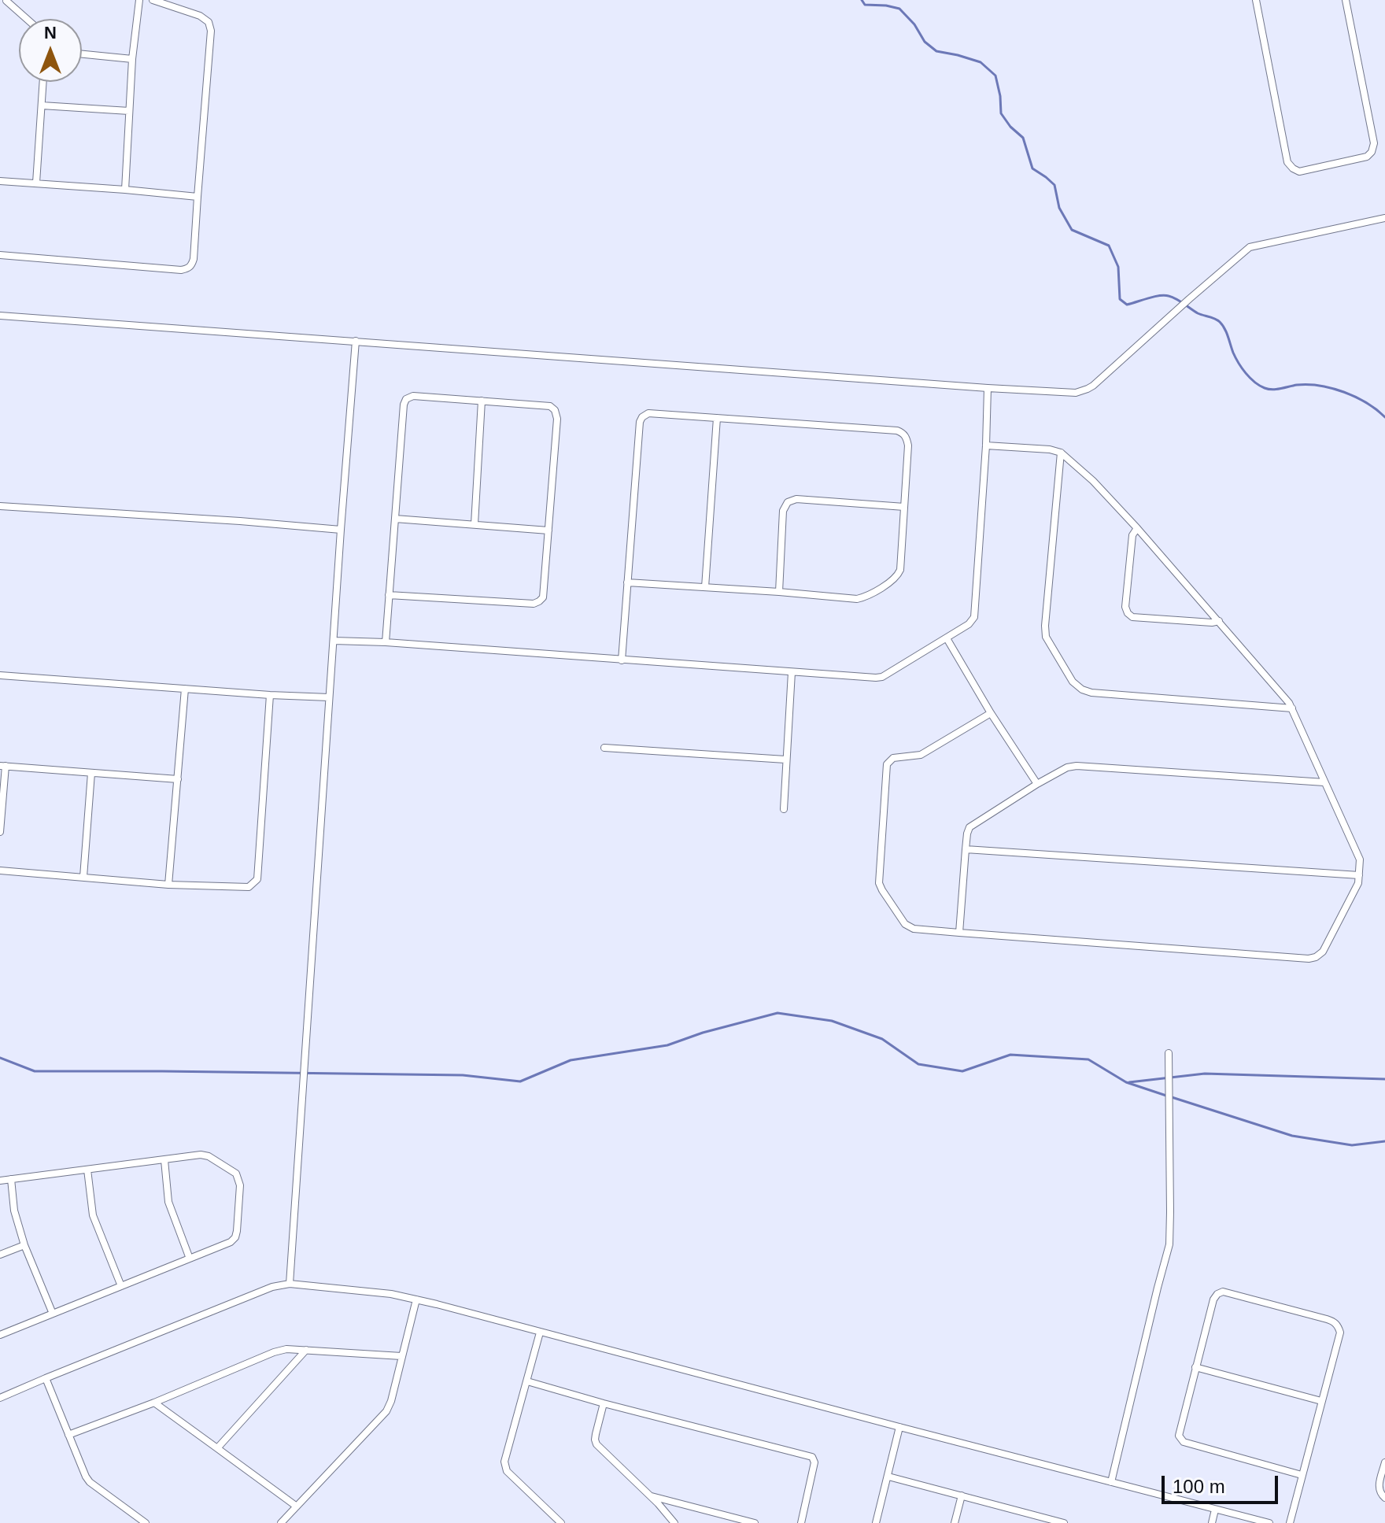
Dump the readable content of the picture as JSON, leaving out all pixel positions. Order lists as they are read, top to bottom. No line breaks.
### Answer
{"scale_bar":"100 m","north":"top"}
